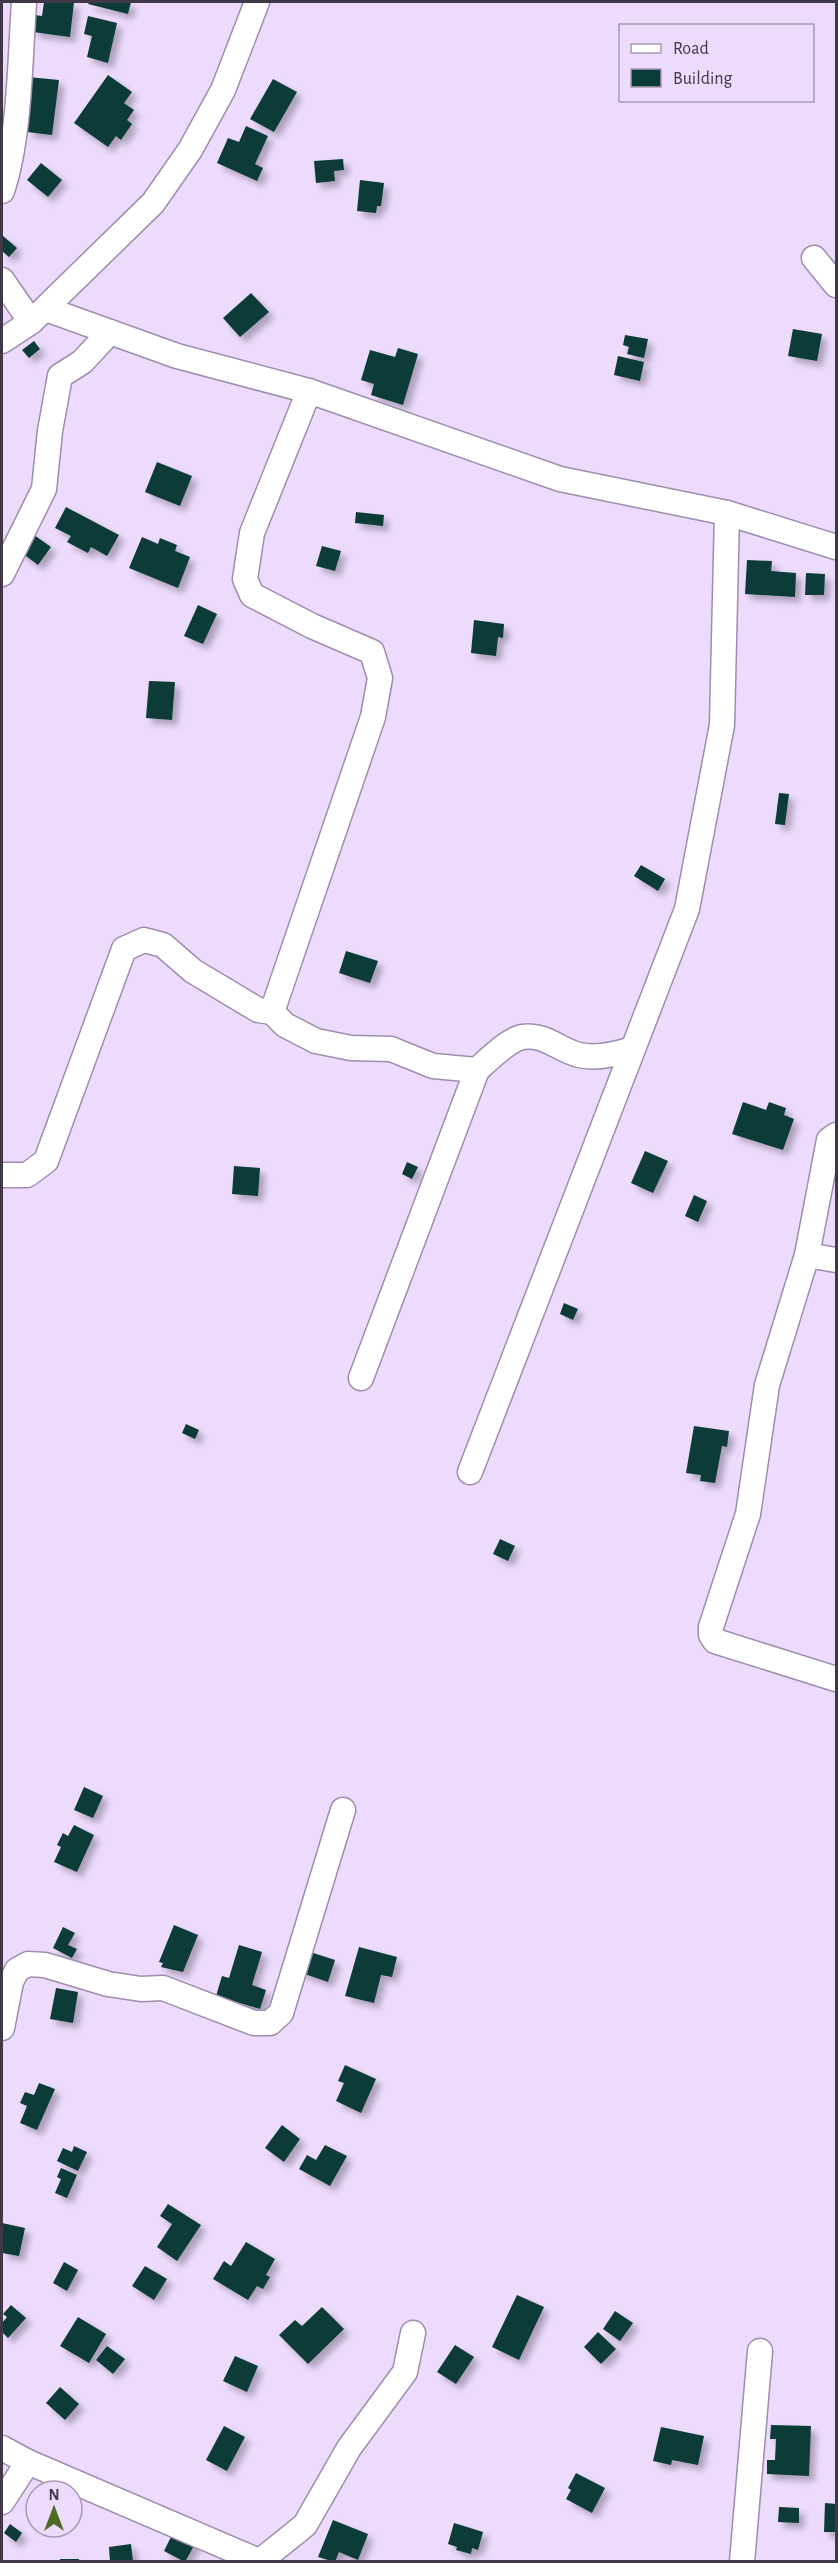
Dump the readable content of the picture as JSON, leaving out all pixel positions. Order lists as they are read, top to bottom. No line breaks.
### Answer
{"legend":["Road","Building"],"north":"top"}
